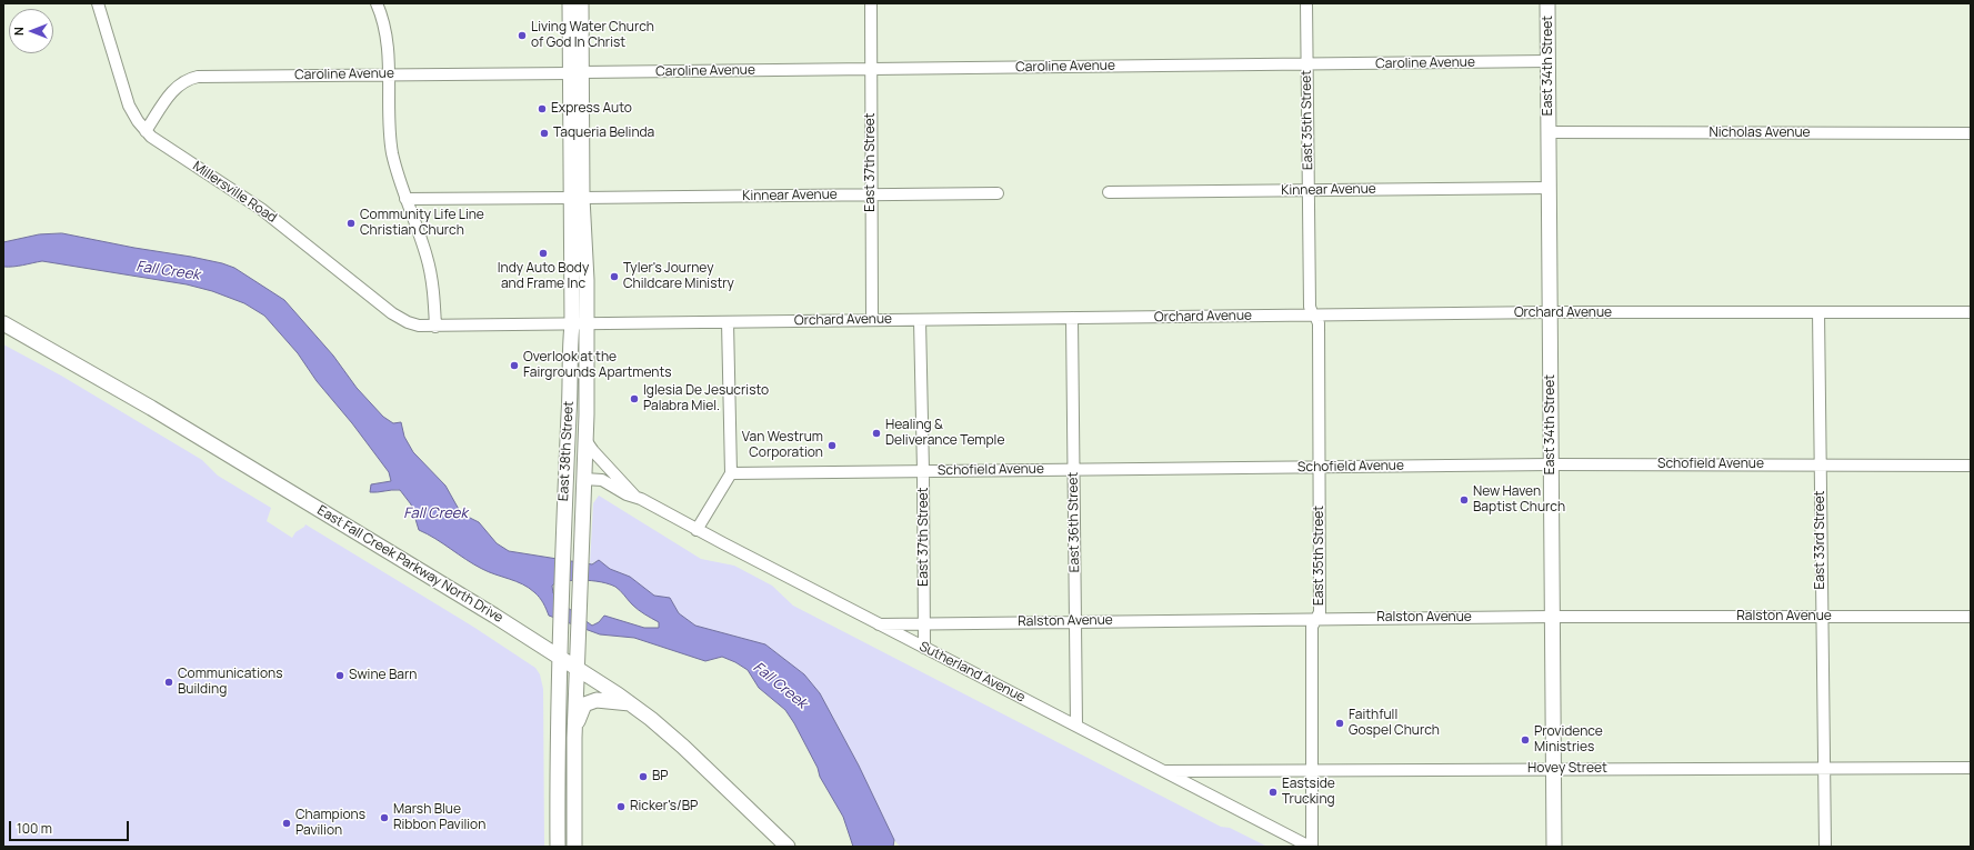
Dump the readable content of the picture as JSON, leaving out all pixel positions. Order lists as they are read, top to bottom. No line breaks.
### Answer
{"streets":{"main road":["East 34th Street","East 38th Street","East Fall Creek Parkway North Drive"],"street":["Caroline Avenue","East 35th Street","Nicholas Avenue","East 37th Street","Kinnear Avenue","Millersville Road","Orchard Avenue","Schofield Avenue","East 36th Street","East 33rd Street","Ralston Avenue","Sutherland Avenue","Hovey Street"]},"crossings":[["Caroline Avenue","East 34th Street"],["Caroline Avenue","East 35th Street"],["Caroline Avenue","East 37th Street"],["Caroline Avenue","Millersville Road"],["Caroline Avenue","East 38th Street"],["East 34th Street","Nicholas Avenue"],["East 34th Street","Kinnear Avenue"],["East 34th Street","Orchard Avenue"],["East 34th Street","Schofield Avenue"],["East 34th Street","Ralston Avenue"],["East 34th Street","Hovey Street"],["East 35th Street","Kinnear Avenue"],["East 35th Street","Orchard Avenue"],["East 35th Street","Schofield Avenue"],["East 35th Street","Ralston Avenue"],["East 35th Street","Sutherland Avenue"],["East 35th Street","Hovey Street"],["East 37th Street","Kinnear Avenue"],["East 37th Street","Orchard Avenue"],["East 37th Street","Schofield Avenue"],["East 37th Street","Ralston Avenue"],["East 37th Street","Sutherland Avenue"],["Kinnear Avenue","East 38th Street"],["Millersville Road","Orchard Avenue"],["Orchard Avenue","East 38th Street"],["Orchard Avenue","East 36th Street"],["Orchard Avenue","East 33rd Street"],["East 38th Street","East Fall Creek Parkway North Drive"],["East 38th Street","Sutherland Avenue"],["Schofield Avenue","East 36th Street"],["Schofield Avenue","East 33rd Street"],["East 36th Street","Ralston Avenue"],["East 36th Street","Sutherland Avenue"],["East 33rd Street","Ralston Avenue"],["East 33rd Street","Hovey Street"],["Ralston Avenue","Sutherland Avenue"],["Sutherland Avenue","Hovey Street"]],"water":["Fall Creek"],"places":["Living Water Church of God In Christ","Express Auto","Taqueria Belinda","Community Life Line Christian Church","Indy Auto Body and Frame Inc","Tyler's Journey Childcare Ministry","Overlook at the Fairgrounds Apartments","Iglesia De Jesucristo Palabra Miel.","Healing & Deliverance Temple","Van Westrum Corporation","New Haven Baptist Church","Swine Barn","Communications Building","Faithfull Gospel Church","Providence Ministries","BP","Eastside Trucking","Ricker's/BP","Marsh Blue Ribbon Pavilion","Champions Pavilion"],"scale_bar":"100 m","north":"left"}
